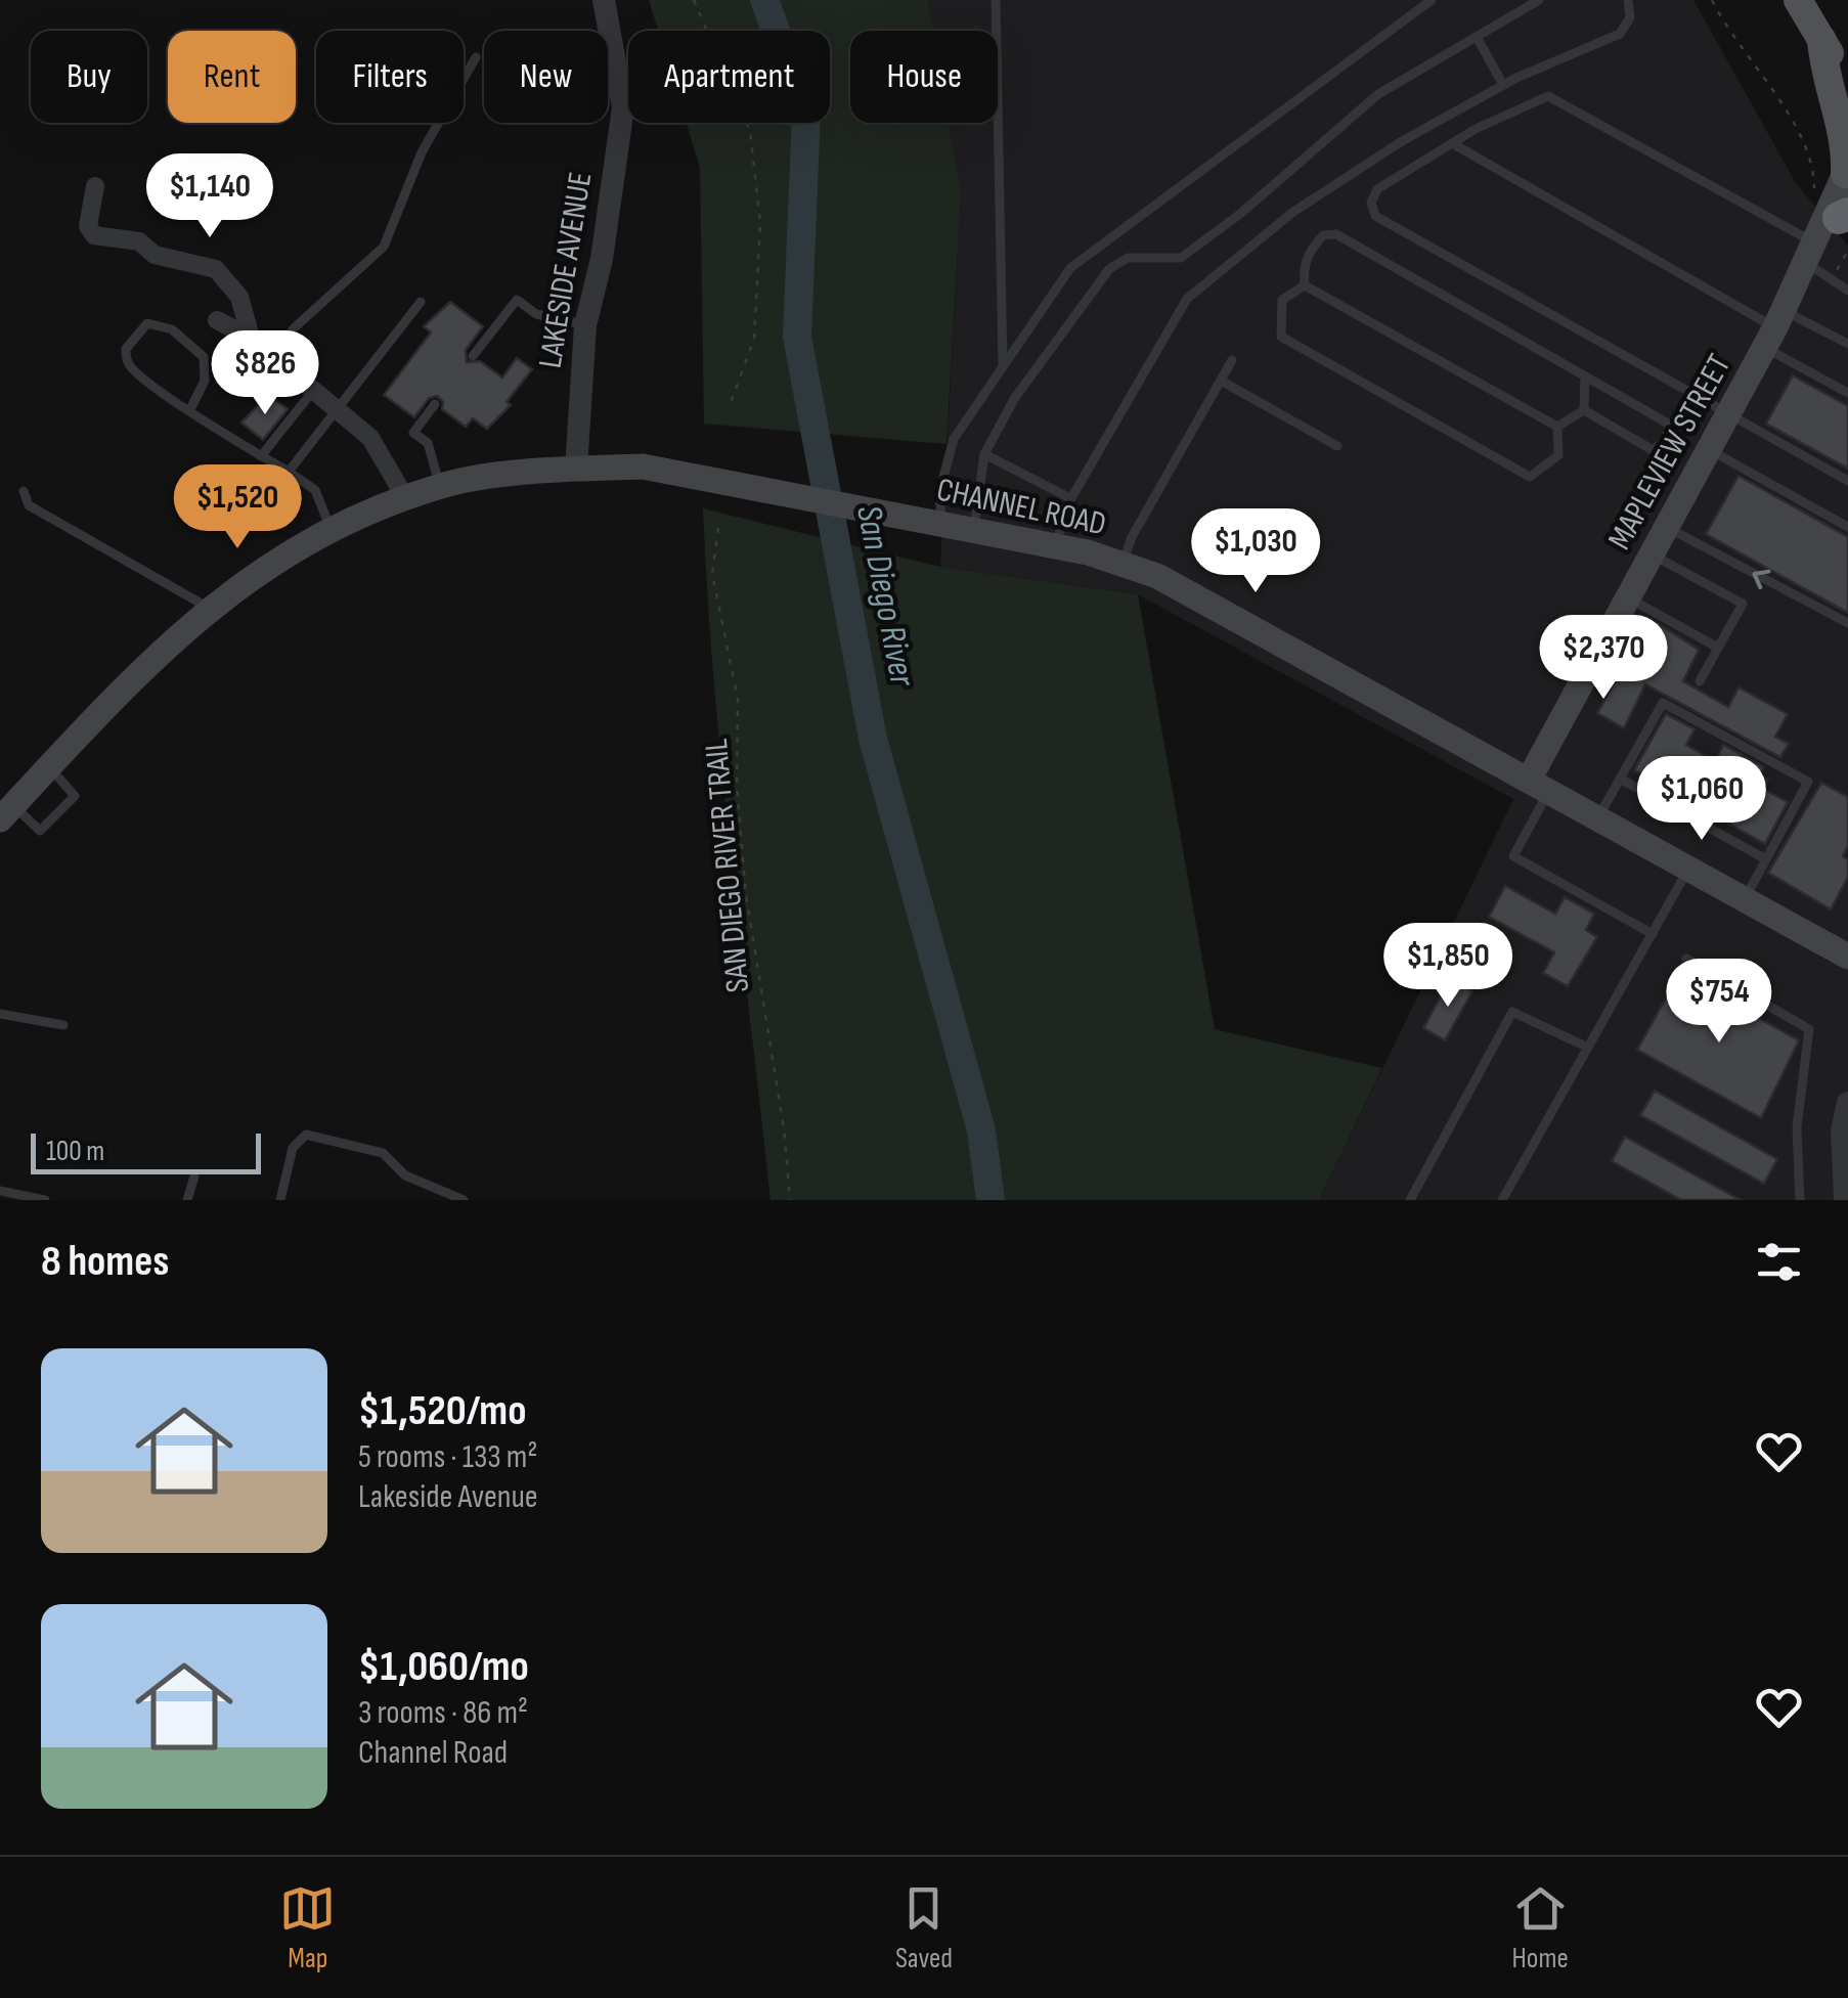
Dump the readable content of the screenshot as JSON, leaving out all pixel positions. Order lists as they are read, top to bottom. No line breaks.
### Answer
{"streets":{"main road":["MAPLEVIEW STREET","CHANNEL ROAD"],"street":["LAKESIDE AVENUE"],"path":["SAN DIEGO RIVER TRAIL"]},"crossings":[["LAKESIDE AVENUE","CHANNEL ROAD"],["MAPLEVIEW STREET","CHANNEL ROAD"]],"water":["San Diego River"],"scale_bar":"100 m","page":{"chip":["Buy","Rent","Filters","New","Apartment","House"],"price":["$1,140","$826","$1,520","$1,030","$2,370","$1,060","$1,850","$754"],"scale":"100 m","heading":"8 homes","list":[{"name":"$1,520/mo","note":"5 rooms · 133 m² · Lakeside Avenue"},{"name":"$1,060/mo","note":"3 rooms · 86 m² · Channel Road"}],"tabs":["Map","Saved","Home"]}}
